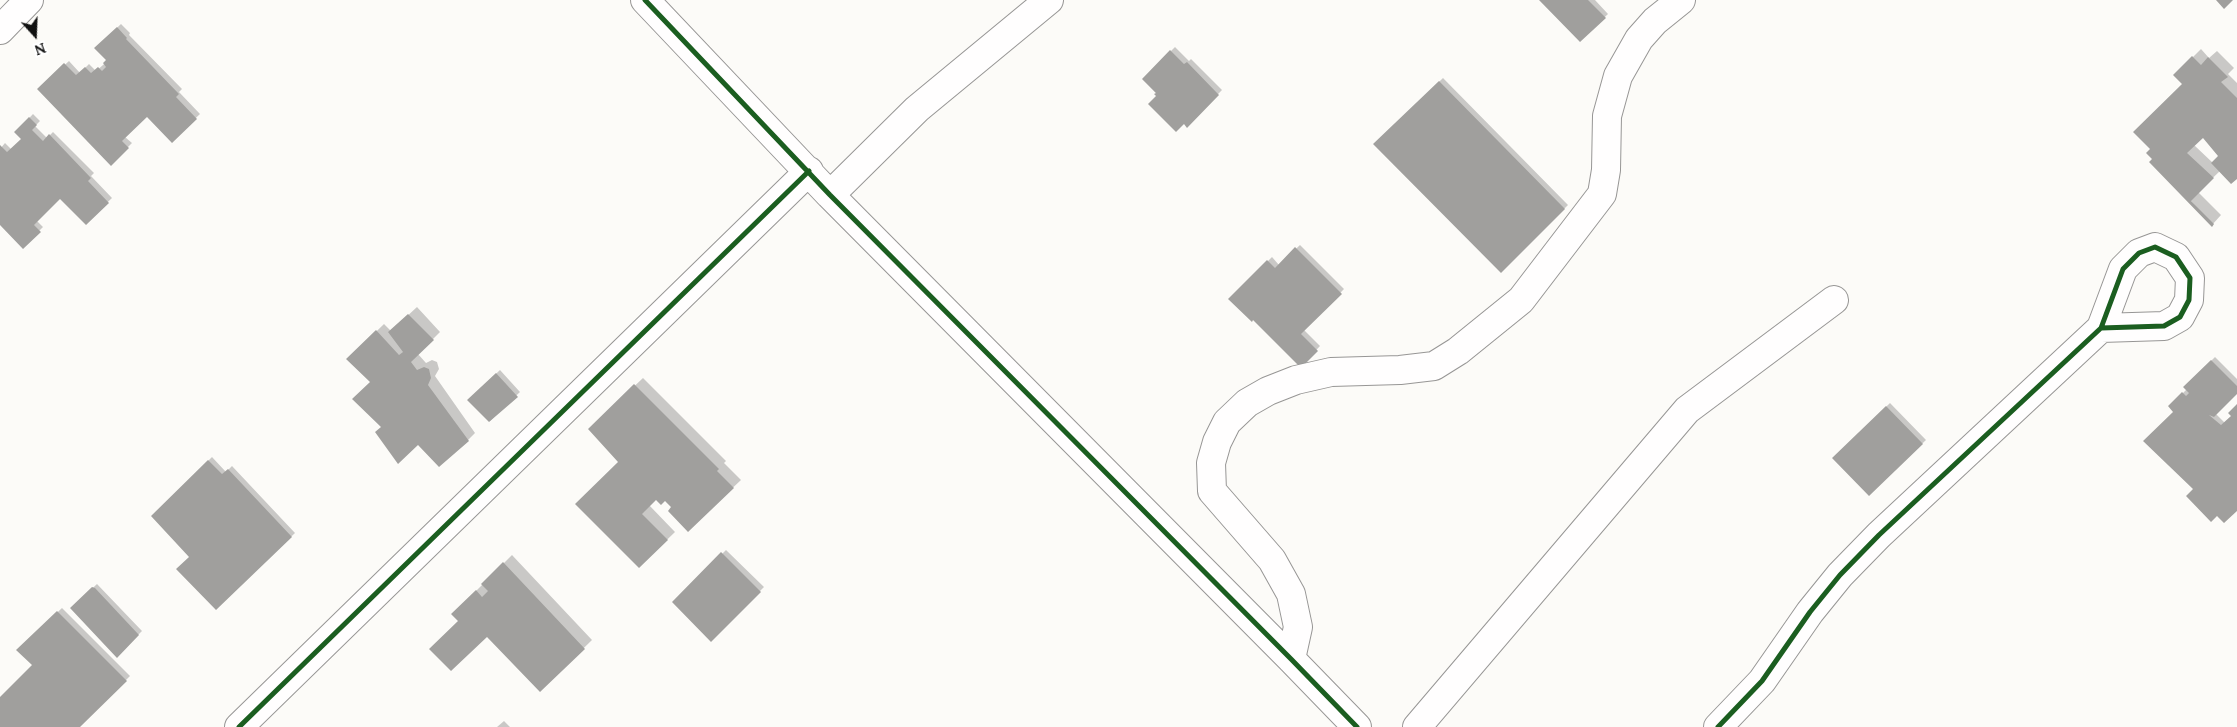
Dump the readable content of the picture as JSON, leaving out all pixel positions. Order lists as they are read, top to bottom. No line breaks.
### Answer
{"north":"bottom"}
